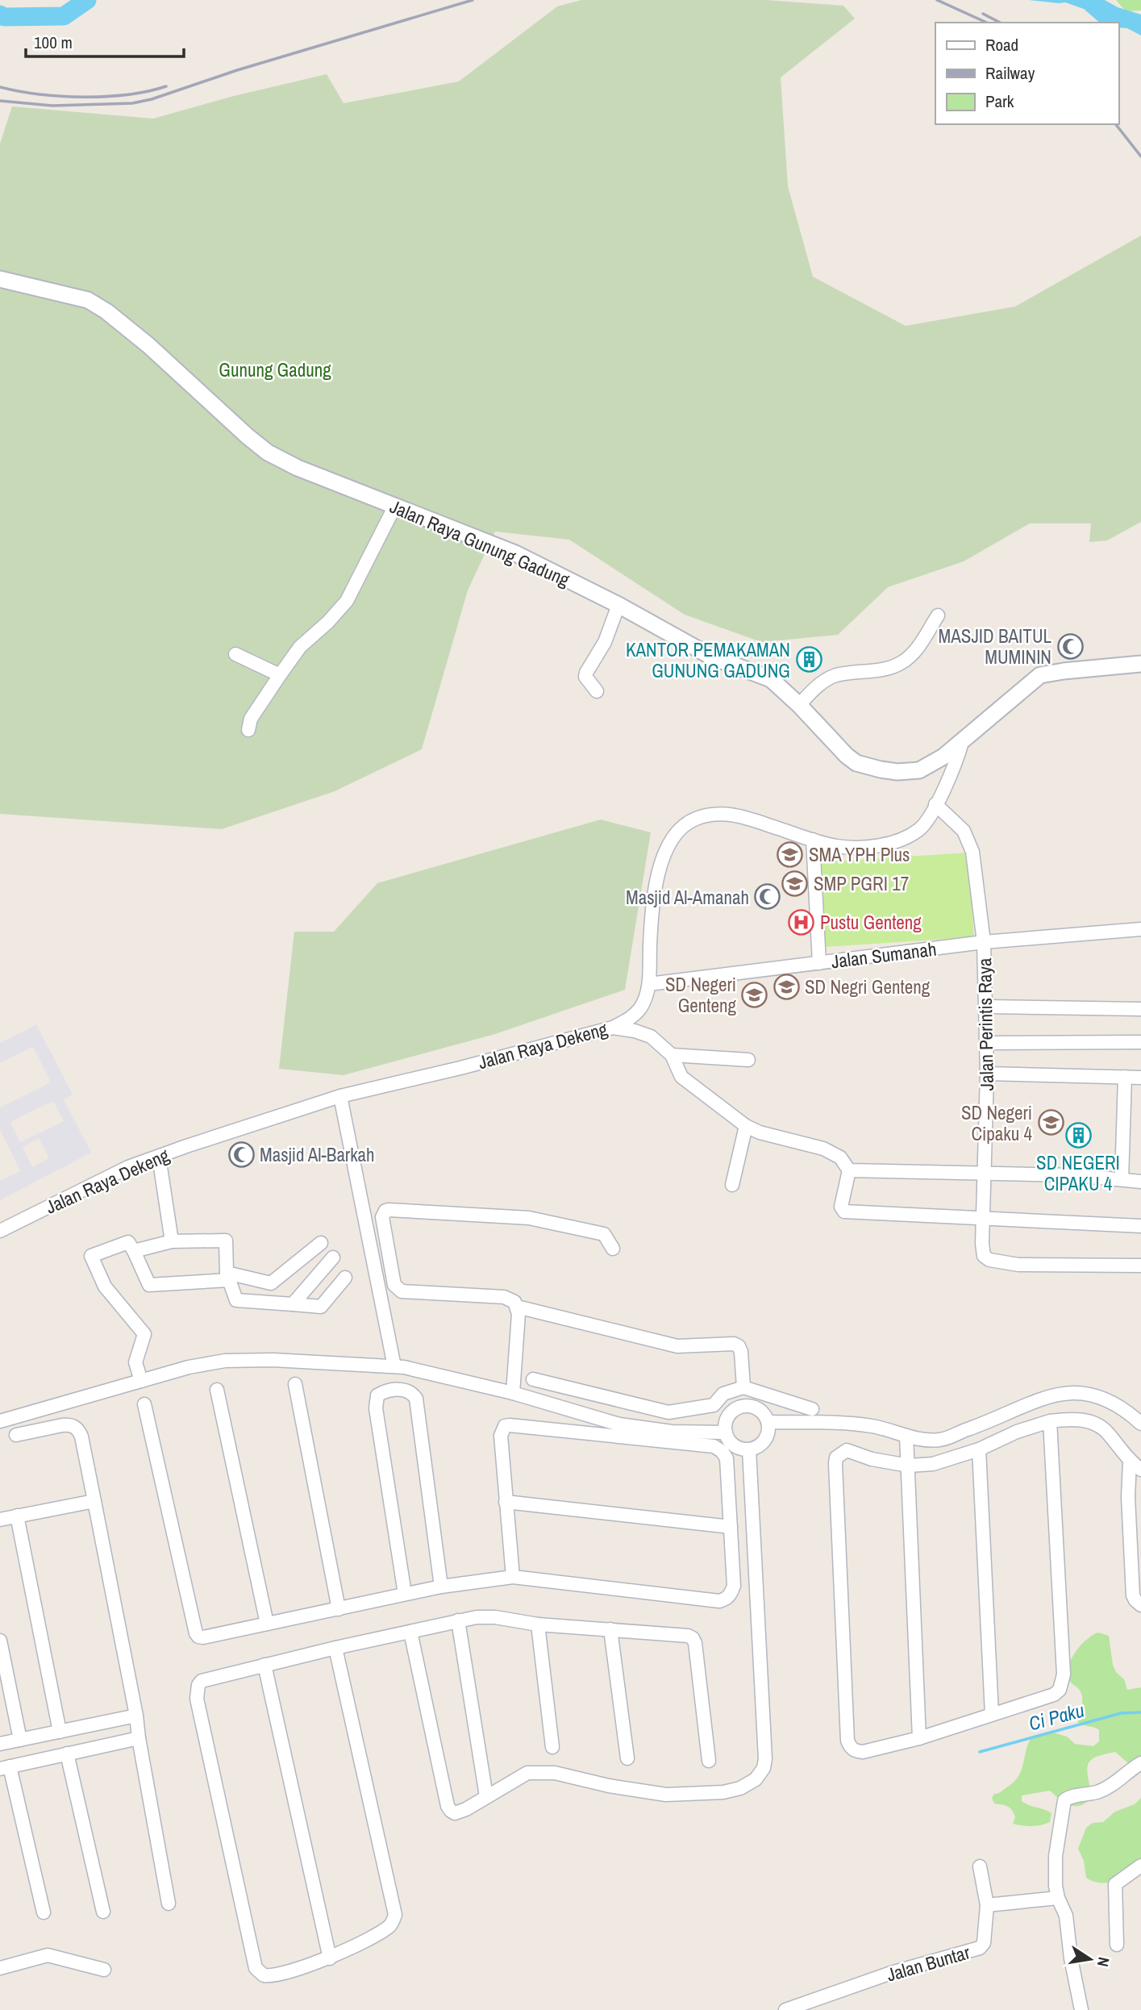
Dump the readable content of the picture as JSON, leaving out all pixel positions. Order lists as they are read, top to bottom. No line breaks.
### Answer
{"streets":{"street":["Jalan Raya Gunung Gadung","Jalan Sumanah","Jalan Perintis Raya","Jalan Raya Dekeng","Jalan Buntar"]},"crossings":[["Jalan Raya Gunung Gadung","Jalan Raya Dekeng"],["Jalan Sumanah","Jalan Perintis Raya"],["Jalan Sumanah","Jalan Raya Dekeng"],["Jalan Perintis Raya","Jalan Raya Dekeng"]],"water":["Ci Paku"],"parks":["Gunung Gadung"],"places":{"mosque":["MASJID BAITUL MUMININ","Masjid Al-Amanah","Masjid Al-Barkah"],"building":["KANTOR PEMAKAMAN GUNUNG GADUNG","SD NEGERI CIPAKU 4"],"school or university":["SMA YPH Plus","SMP PGRI 17","SD Negri Genteng","SD Negeri Genteng","SD Negeri Cipaku 4"],"hospital":["Pustu Genteng"]},"legend":["Road","Railway","Park"],"scale_bar":"100 m","north":"right"}
